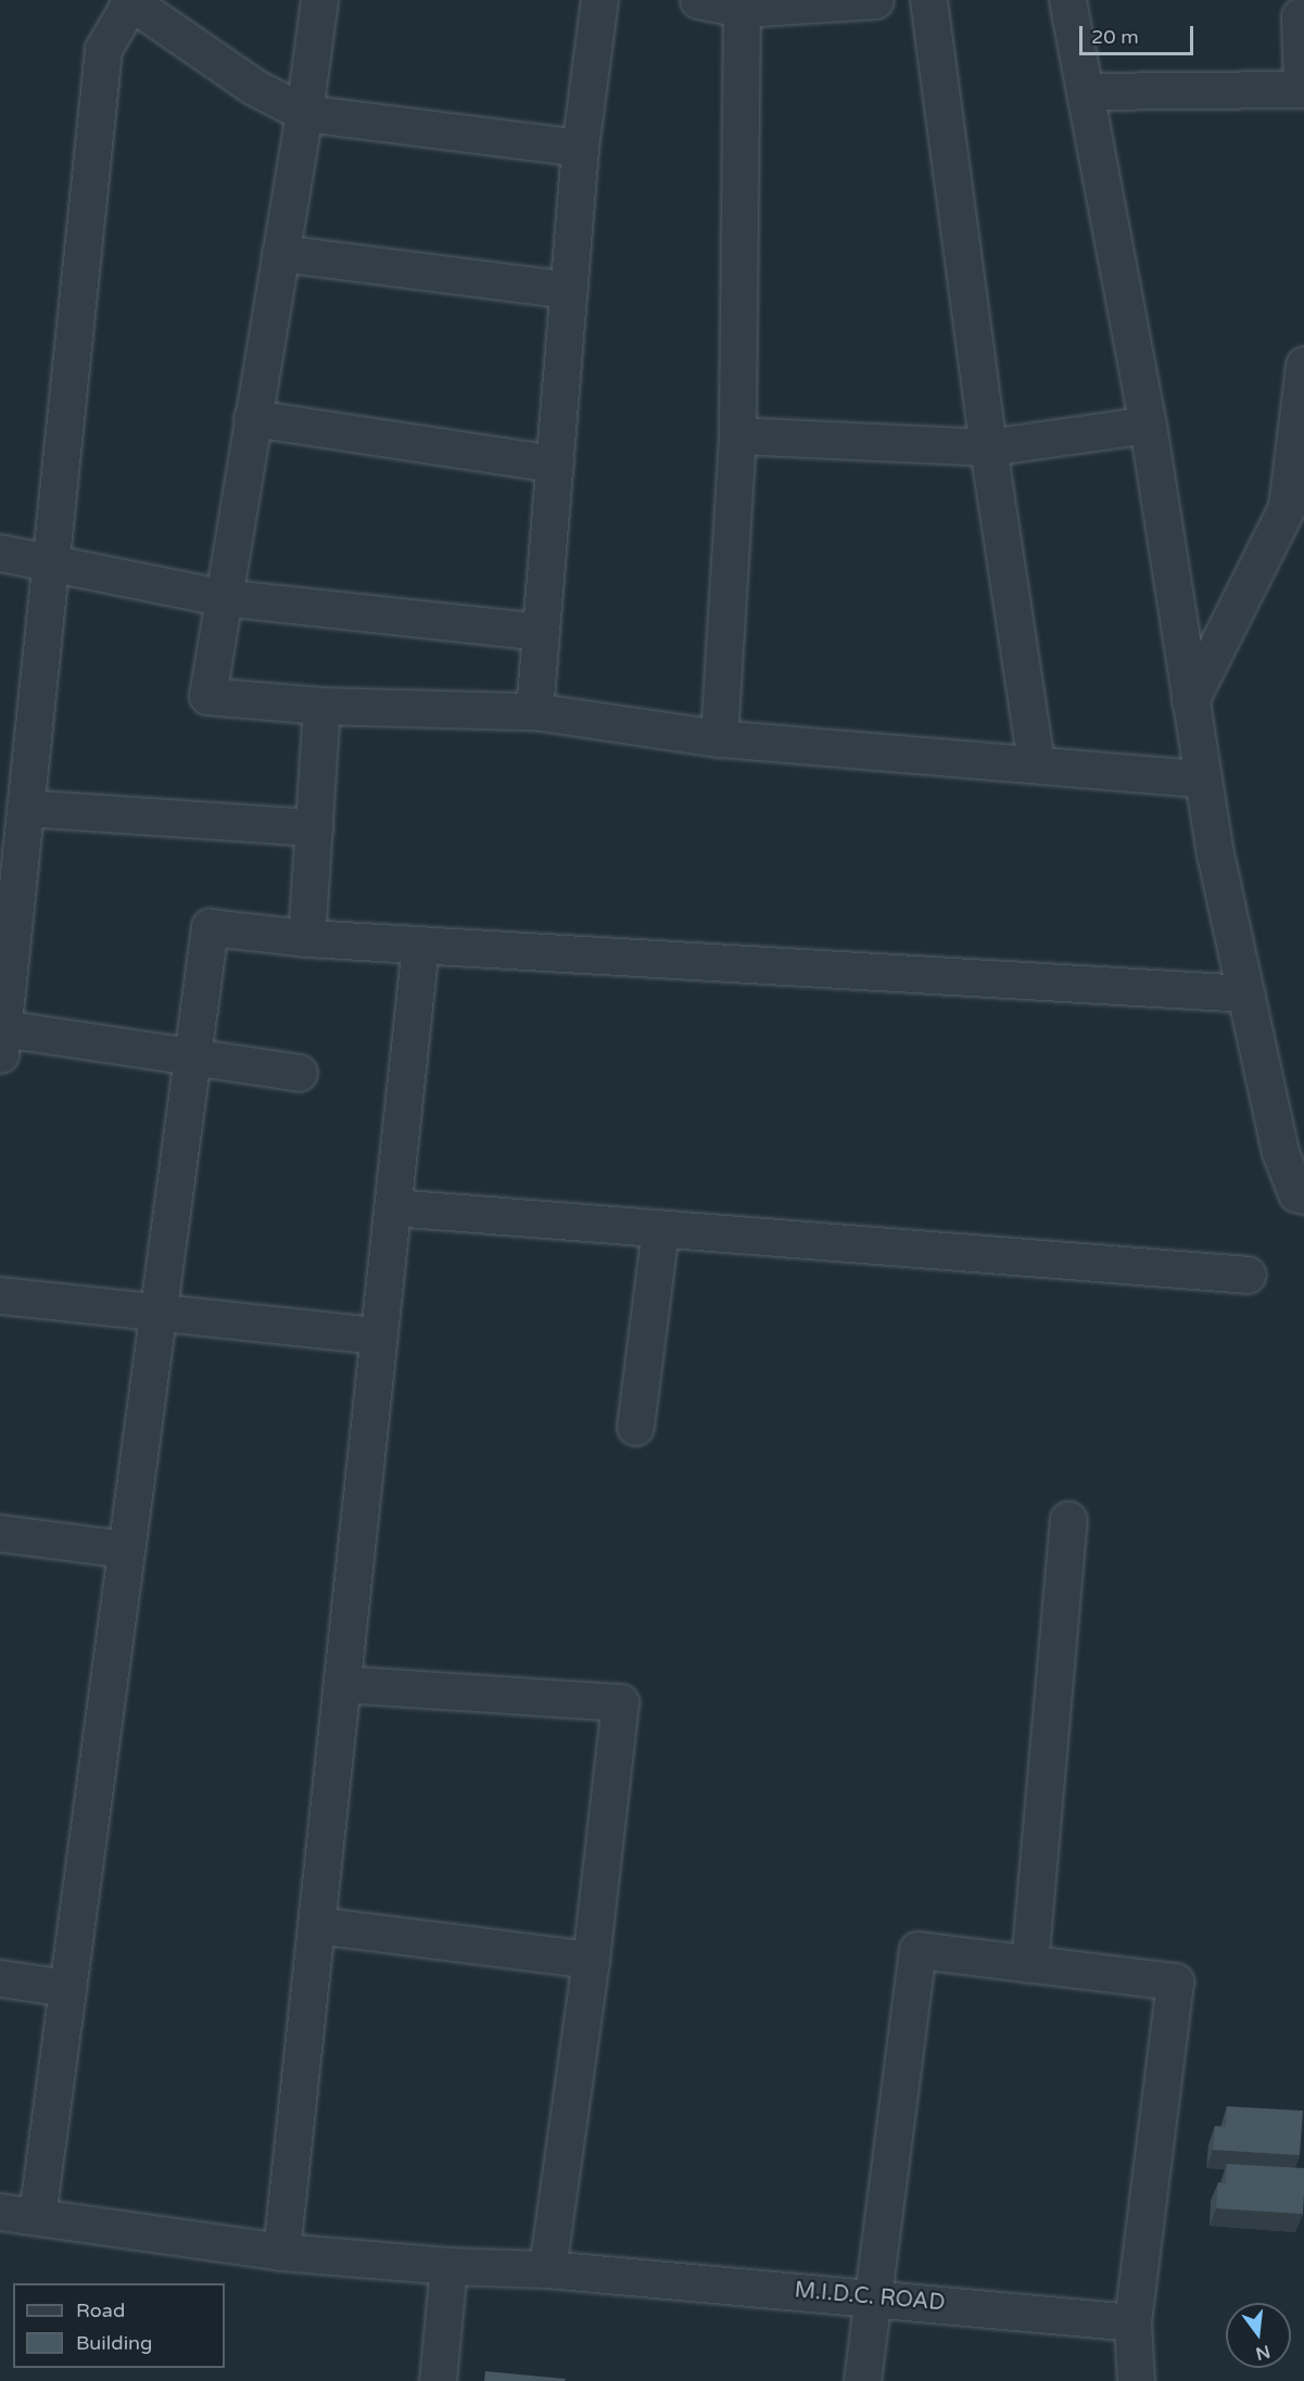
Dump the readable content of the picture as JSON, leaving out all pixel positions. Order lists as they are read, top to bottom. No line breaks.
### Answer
{"streets":{"street":["M.I.D.C. ROAD"]},"legend":["Road","Building"],"scale_bar":"20 m","north":"bottom"}
